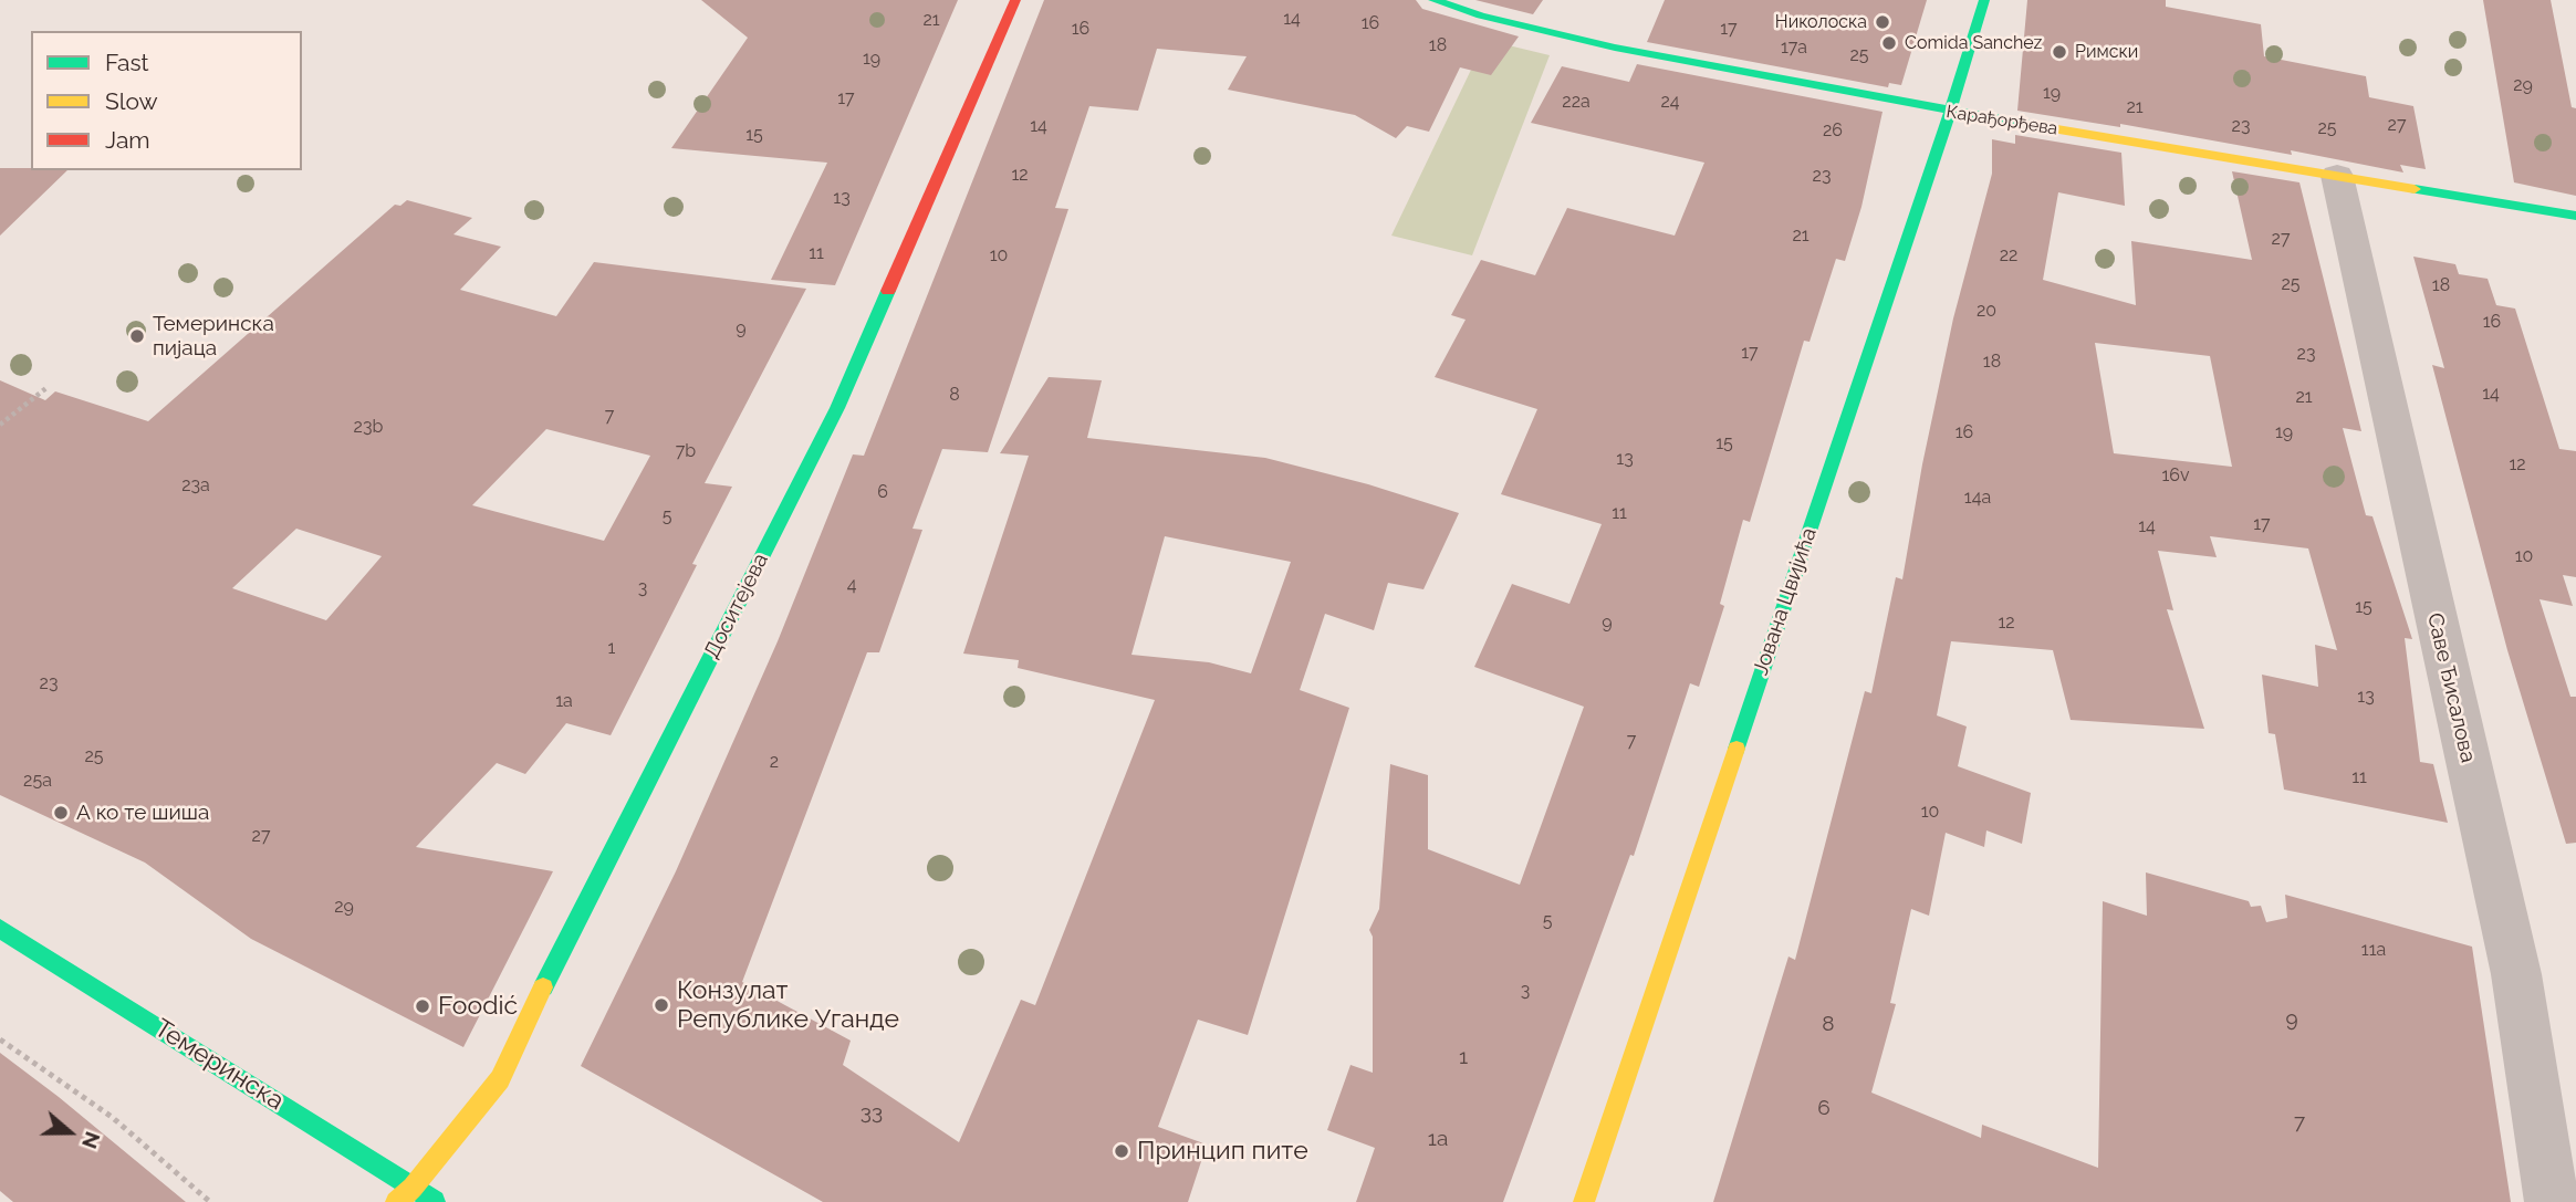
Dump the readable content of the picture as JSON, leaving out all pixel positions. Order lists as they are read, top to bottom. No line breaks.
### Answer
{"streets":{"street":["Карађорђева","Јована Цвијића","Доситејева","Саве Ђисалова","Темеринска"]},"crossings":[["Карађорђева","Јована Цвијића"],["Карађорђева","Саве Ђисалова"],["Доситејева","Темеринска"]],"places":["Николоска","Comida Sanchez","Римски","Темеринска пијаца","А ко те шиша","Конзулат Републике Уганде","Foodić","Принцип пите"],"house_numbers":["14","21","16","16","17","18","17a","25","19","29","19","17","22a","24","21","27","14","23","25","26","15","12","23","13","21","27","11","10","22","25","18","20","16","9","17","23","18","14","8","21","7","23b","16","19","15","7b","13","12","16v","23a","6","14a","11","5","17","14","10","4","3","15","9","12","1","23","13","1a","7","25","2","11","25a","10","27","29","5","11a","3","9","8","1","6","33","7","1a"],"legend":["Fast","Slow","Jam"],"north":"right"}
